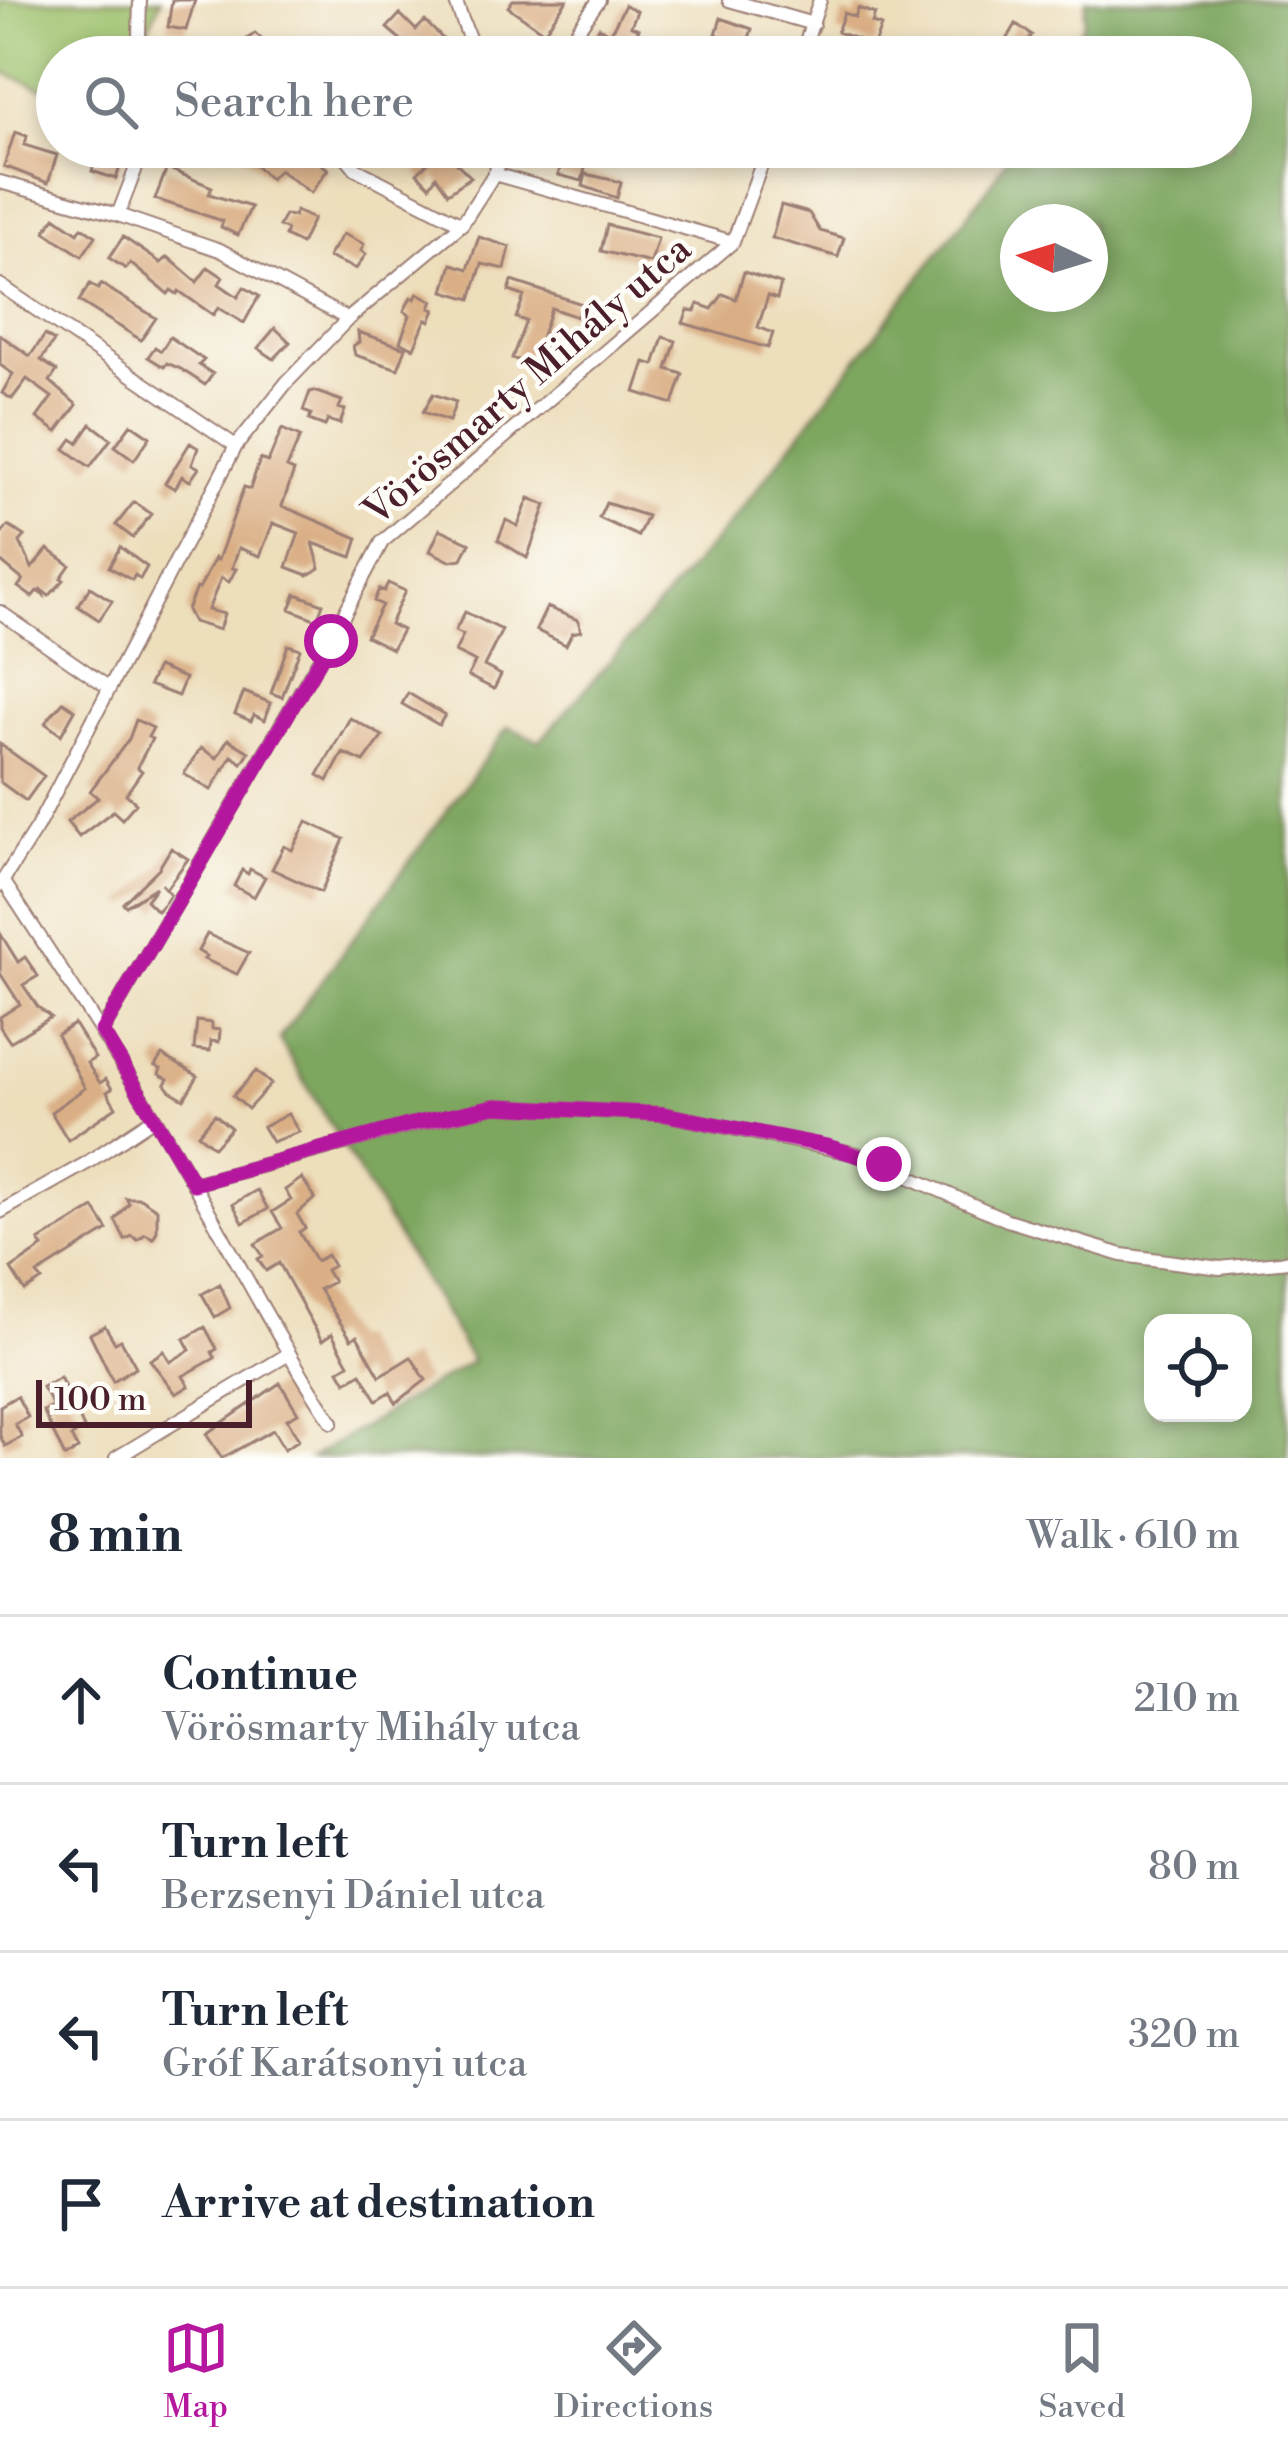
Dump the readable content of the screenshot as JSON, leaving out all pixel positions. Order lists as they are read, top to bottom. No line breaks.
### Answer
{"streets":{"street":["Vörösmarty Mihály utca"]},"scale_bar":"100 m","north":"left","page":{"search":"Search here","scale":"100 m","heading":["8 min","Walk · 610 m"],"list":[["Continue","Vörösmarty Mihály utca","210 m"],["Turn left","Berzsenyi Dániel utca","80 m"],["Turn left","Gróf Karátsonyi utca","320 m"],"Arrive at destination"],"nav":["Map","Directions","Saved"]}}
